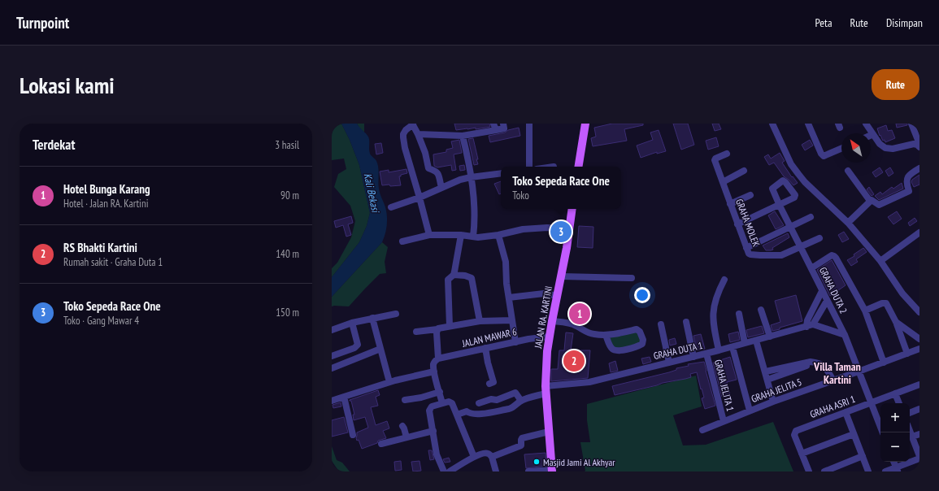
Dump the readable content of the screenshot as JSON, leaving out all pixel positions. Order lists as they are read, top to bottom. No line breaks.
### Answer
{"streets":{"main road":["JALAN RA. KARTINI"],"street":["GRAHA MOLEK","GRAHA DUTA 2","JALAN MAWAR 6","GRAHA DUTA 1","GRAHA JELITA 1","GRAHA JELITA 5","GRAHA ASRI 1"]},"crossings":[["GRAHA MOLEK","GRAHA DUTA 2"],["GRAHA DUTA 2","GRAHA JELITA 5"],["GRAHA DUTA 2","GRAHA ASRI 1"],["JALAN RA. KARTINI","JALAN MAWAR 6"],["JALAN RA. KARTINI","GRAHA DUTA 1"],["GRAHA DUTA 1","GRAHA JELITA 1"],["GRAHA JELITA 1","GRAHA JELITA 5"]],"districts":["Villa Taman Kartini"],"water":["Kali Bekasi"],"places":["Masjid Jami Al Akhyar"],"north":"top left","page":{"header":"Turnpoint","nav":["Peta","Rute","Disimpan"],"buttons":"Rute","title":"Lokasi kami","heading":["Terdekat","3 hasil"],"list":[{"mark":"1","name":"Hotel Bunga Karang","note":"Hotel · Jalan RA. Kartini","value":"90 m"},{"mark":"2","name":"RS Bhakti Kartini","note":"Rumah sakit · Graha Duta 1","value":"140 m"},{"mark":"3","name":"Toko Sepeda Race One","note":"Toko · Gang Mawar 4","value":"150 m"}],"popup":["Toko Sepeda Race One","Toko"],"pins":["3","1","2"],"map_buttons":["+","−"]}}
